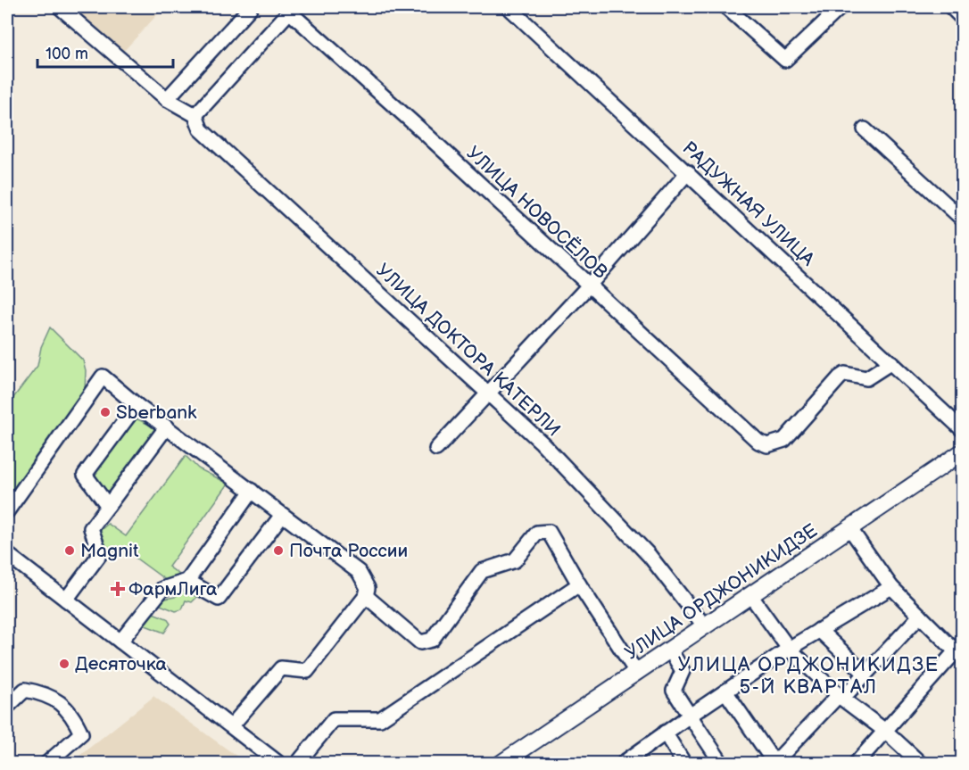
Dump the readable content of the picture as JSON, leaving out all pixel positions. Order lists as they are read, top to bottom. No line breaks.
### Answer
{"streets":{"main road":["УЛИЦА ОРДЖОНИКИДЗЕ"],"street":["РАДУЖНАЯ УЛИЦА","УЛИЦА НОВОСЁЛОВ","УЛИЦА ДОКТОРА КАТЕРЛИ"]},"crossings":[["РАДУЖНАЯ УЛИЦА","УЛИЦА НОВОСЁЛОВ"],["УЛИЦА ДОКТОРА КАТЕРЛИ","УЛИЦА ОРДЖОНИКИДЗЕ"]],"districts":["УЛИЦА ОРДЖОНИКИДЗЕ 5-Й КВАРТАЛ"],"places":{"other":["Sberbank","Magnit","Почта России","Десяточка"],"health":["ФармЛига"]},"scale_bar":"100 m"}
